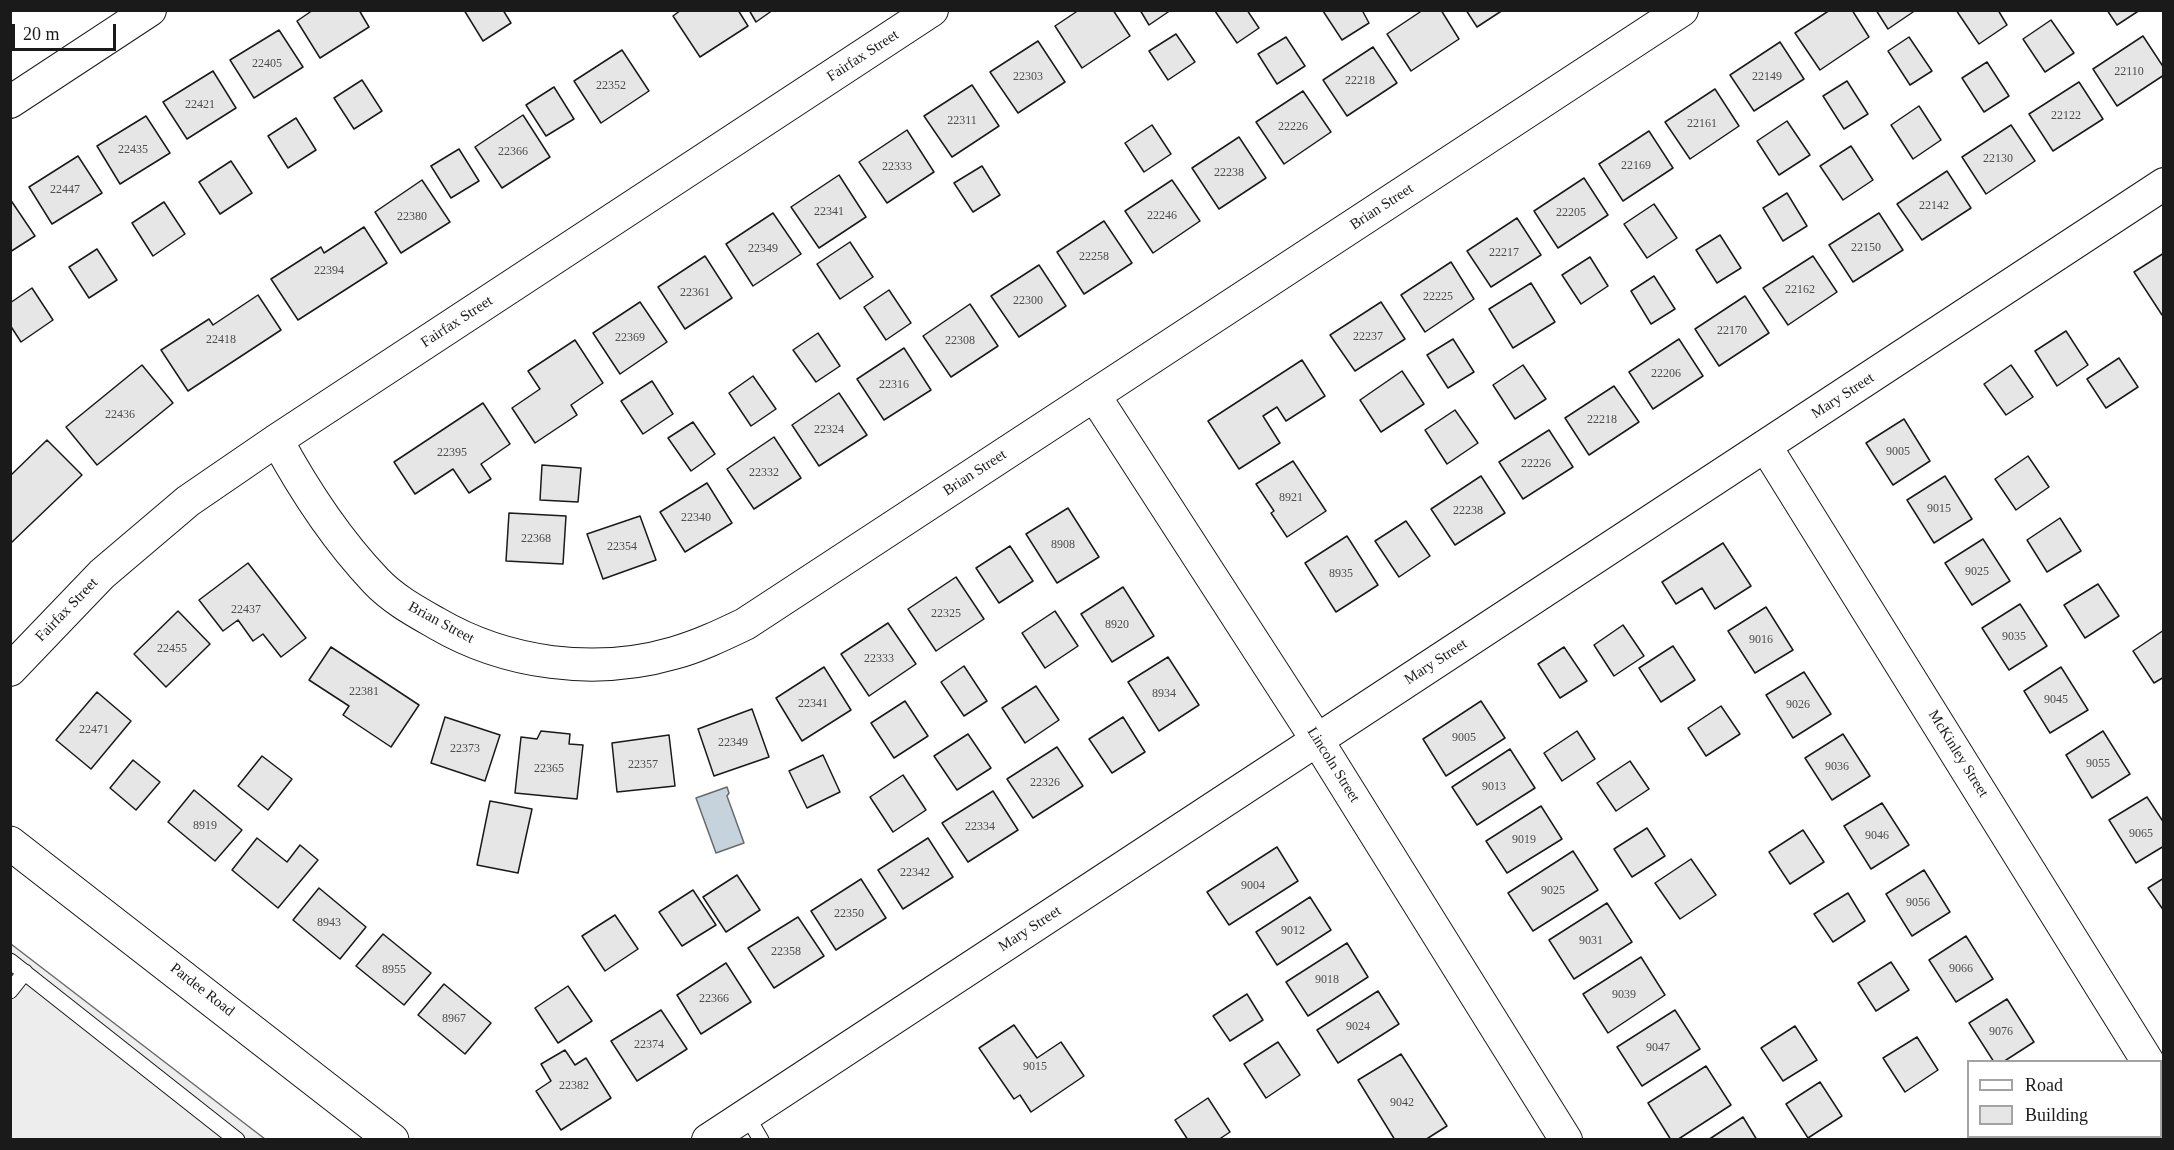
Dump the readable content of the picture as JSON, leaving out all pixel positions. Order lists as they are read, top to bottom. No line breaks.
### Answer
{"streets":{"main road":["Pardee Road"],"street":["Fairfax Street","Brian Street","Mary Street","McKinley Street","Lincoln Street"]},"crossings":[["Fairfax Street","Brian Street"],["Brian Street","Lincoln Street"],["Mary Street","McKinley Street"],["Mary Street","Lincoln Street"]],"house_numbers":["22405","22110","22303","22149","22218","22352","22421","22122","22311","22161","22226","22435","22366","22130","22169","22333","22238","22447","22142","22341","22205","22246","22380","22150","22349","22217","22258","22394","22162","22361","22225","22300","22170","22237","22369","22418","22308","22206","22316","22436","22218","22324","9005","22395","22226","22332","8921","9015","22238","22340","22368","8908","22354","9025","8935","22437","22325","8920","9035","9016","22455","22333","22381","8934","9045","22341","9026","22471","9005","22349","22373","9055","22357","9036","22365","22326","9013","8919","22334","9065","9046","9019","22342","9004","9025","9056","22350","8943","9012","9031","22358","9066","8955","9018","9039","22366","8967","9024","9076","22374","9047","9015","22382","9042"],"legend":["Road","Building"],"scale_bar":"20 m"}
